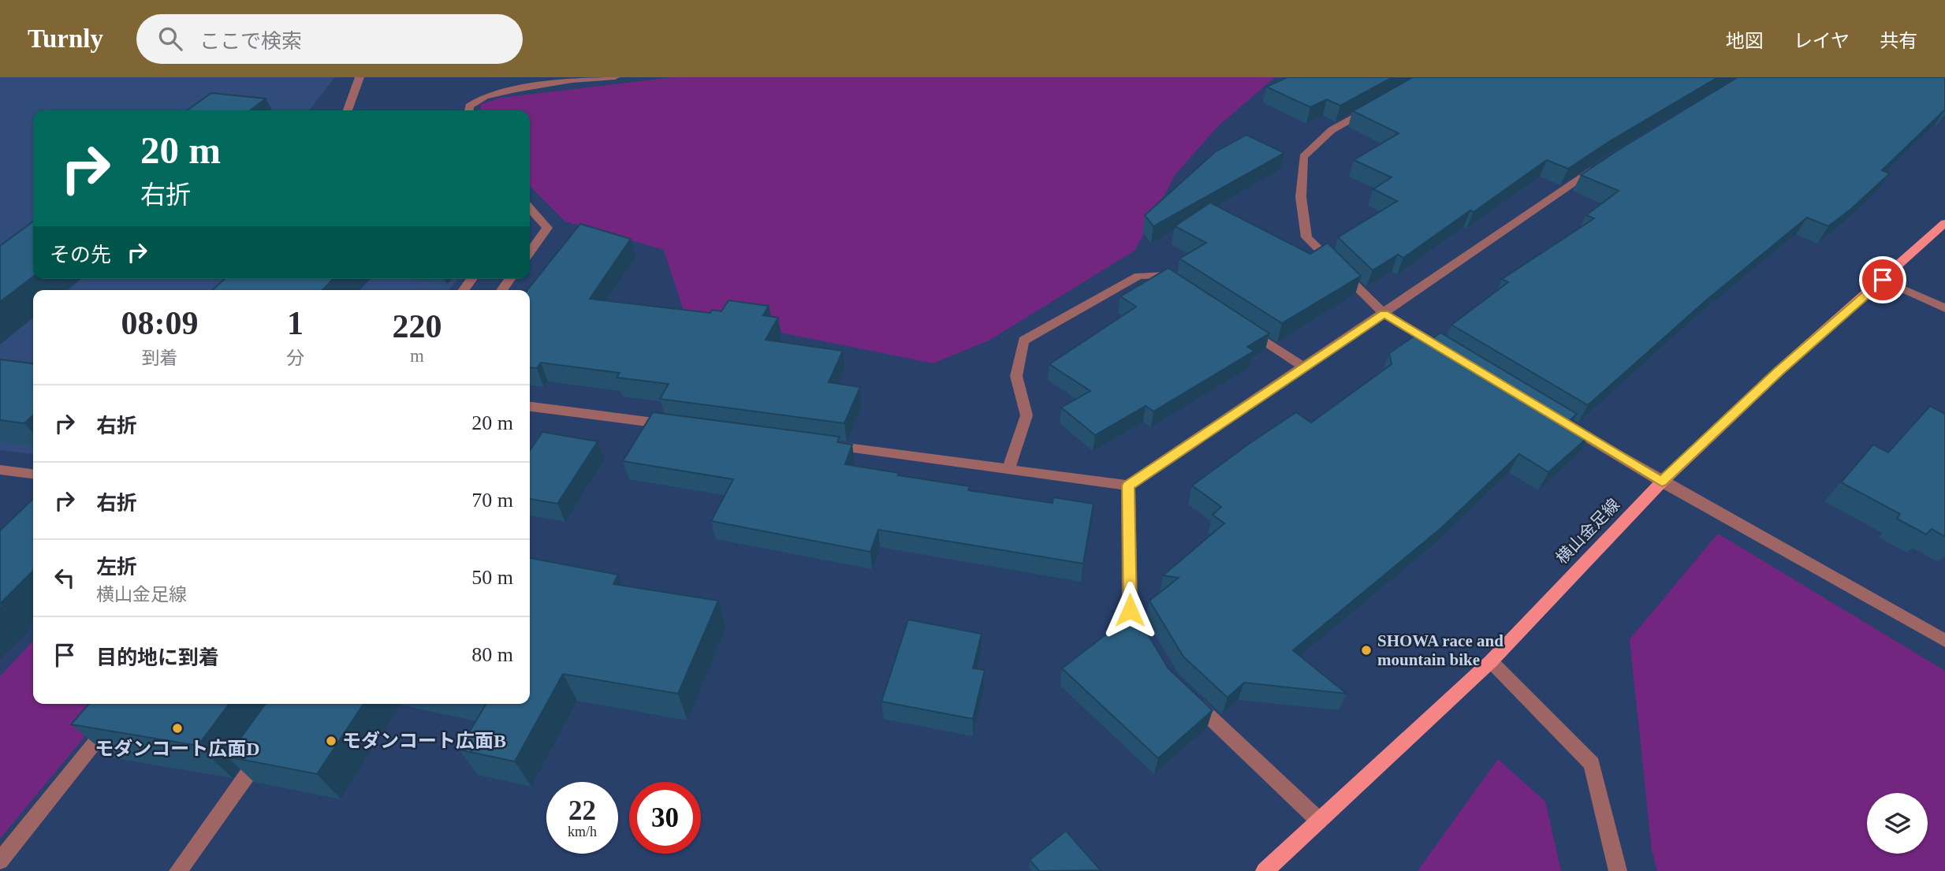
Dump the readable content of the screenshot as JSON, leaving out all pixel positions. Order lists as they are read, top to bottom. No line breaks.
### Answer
{"streets":{"main road":["横山金足線"]},"places":["SHOWA race and mountain bike","モダンコート広面D","モダンコート広面B"],"page":{"header":"Turnly","search":"ここで検索","nav":["地図","レイヤ","共有"],"turn":["20 m","右折"],"then":"その先","eta":["08:09","到着","1","分","220","m"],"list":[{"name":"右折","value":"20 m"},{"name":"右折","value":"70 m"},{"name":"左折","note":"横山金足線","value":"50 m"},{"name":"目的地に到着","value":"80 m"}],"speed":"22 km/h","limit":"30"}}
